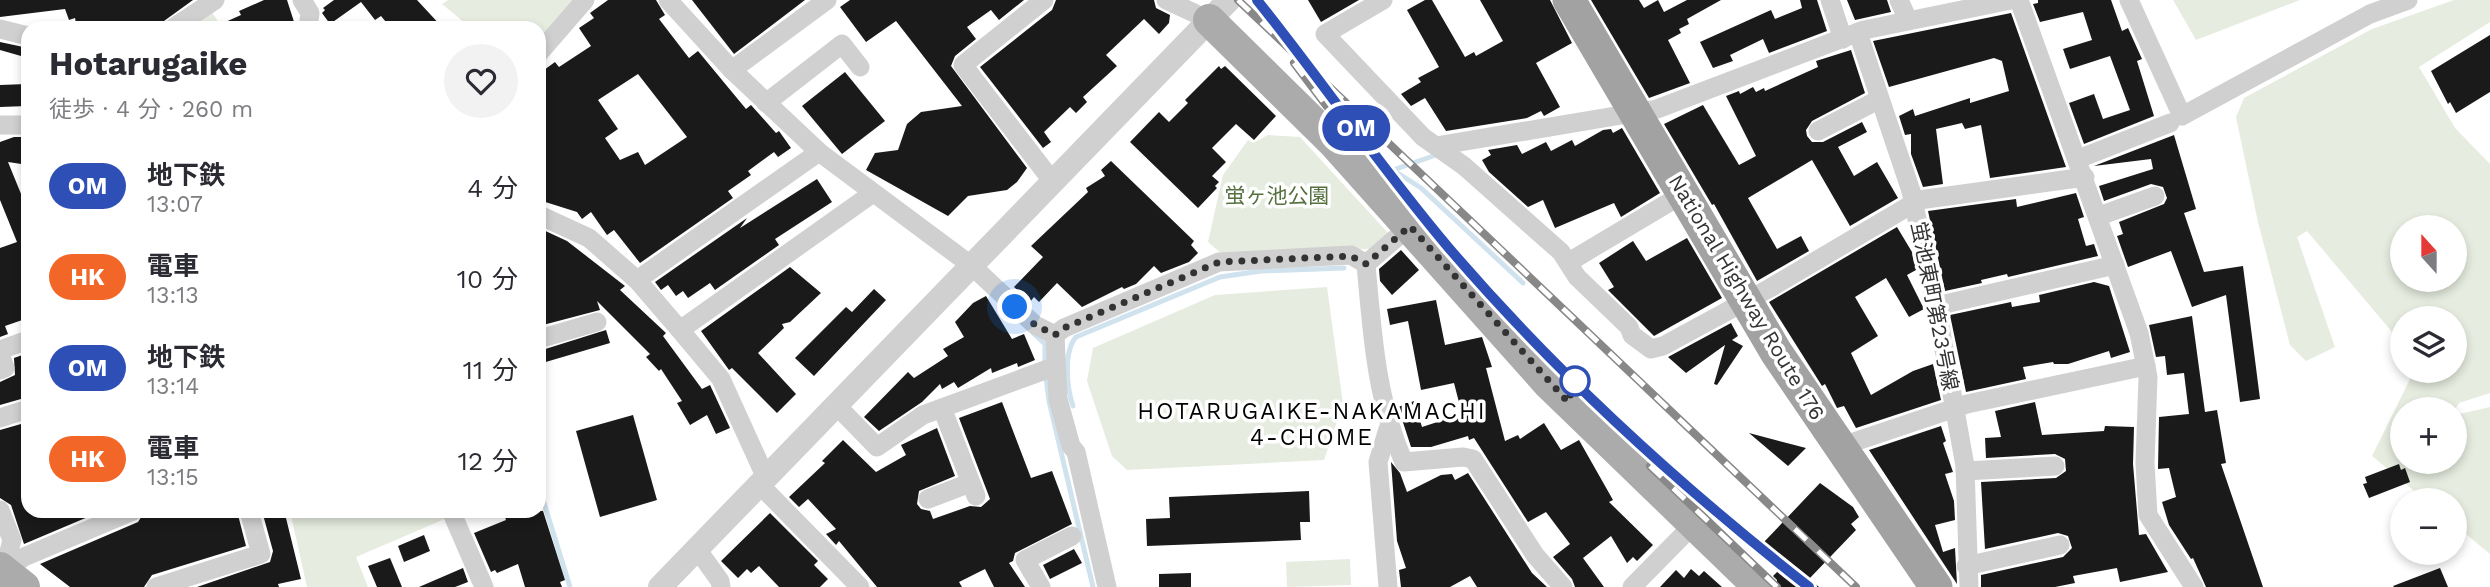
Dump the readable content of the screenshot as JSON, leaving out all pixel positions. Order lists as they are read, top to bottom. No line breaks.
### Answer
{"streets":{"highway":["National Highway Route 176"],"street":["蛍池東町第23号線"]},"districts":["HOTARUGAIKE-NAKAMACHI 4-CHOME"],"parks":["蛍ヶ池公園"],"lines":["metro line OM"],"north":"top","page":{"on_map":"OM","heading":["Hotarugaike","徒歩 · 4 分 · 260 m"],"list":[{"mark":"OM","name":"地下鉄","note":"13:07","value":"4 分"},{"mark":"HK","name":"電車","note":"13:13","value":"10 分"},{"mark":"OM","name":"地下鉄","note":"13:14","value":"11 分"},{"mark":"HK","name":"電車","note":"13:15","value":"12 分"}],"map_buttons":["+","−"]}}
